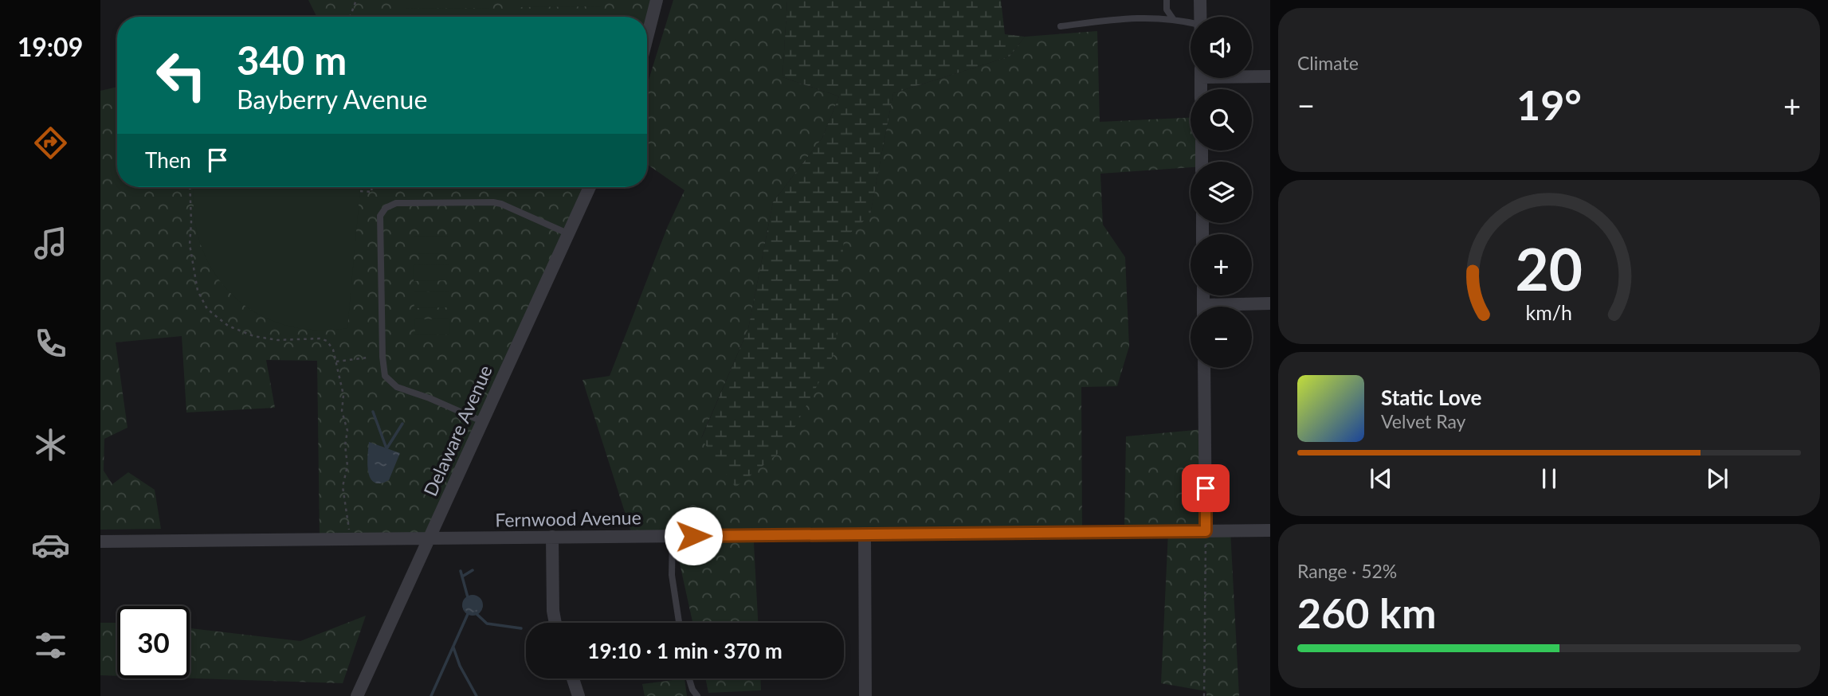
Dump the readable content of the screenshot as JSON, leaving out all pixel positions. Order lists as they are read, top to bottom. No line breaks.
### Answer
{"streets":{"street":["Delaware Avenue","Fernwood Avenue"]},"crossings":[["Delaware Avenue","Fernwood Avenue"]],"page":{"tabs":"19:09","tile":["Climate",["Range · 52%","260 km"]],"map_buttons":["+","−"],"turn":["340 m","Bayberry Avenue"],"heat":["−","19°","+"],"then":"Then","song":["Static Love","Velvet Ray"],"limit":"30","trip":"19:10 · 1 min · 370 m","gauge":["20","km/h"]}}
